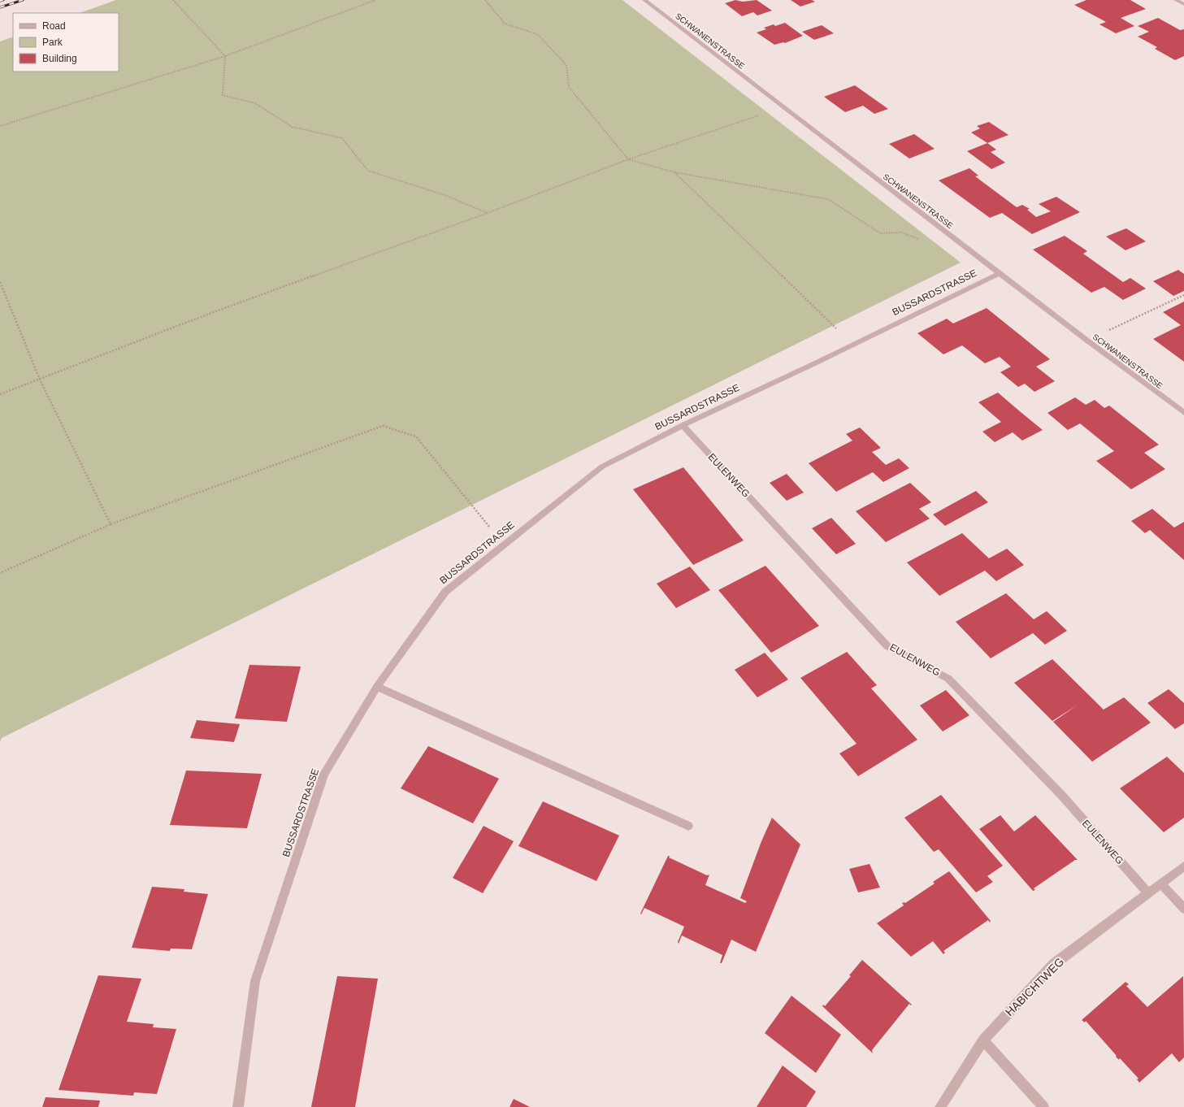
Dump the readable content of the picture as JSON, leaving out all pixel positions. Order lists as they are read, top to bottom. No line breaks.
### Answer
{"streets":{"street":["SCHWANENSTRASSE","BUSSARDSTRASSE","EULENWEG","HABICHTWEG"]},"crossings":[["SCHWANENSTRASSE","BUSSARDSTRASSE"],["BUSSARDSTRASSE","EULENWEG"],["EULENWEG","HABICHTWEG"]],"legend":["Road","Park","Building"]}
